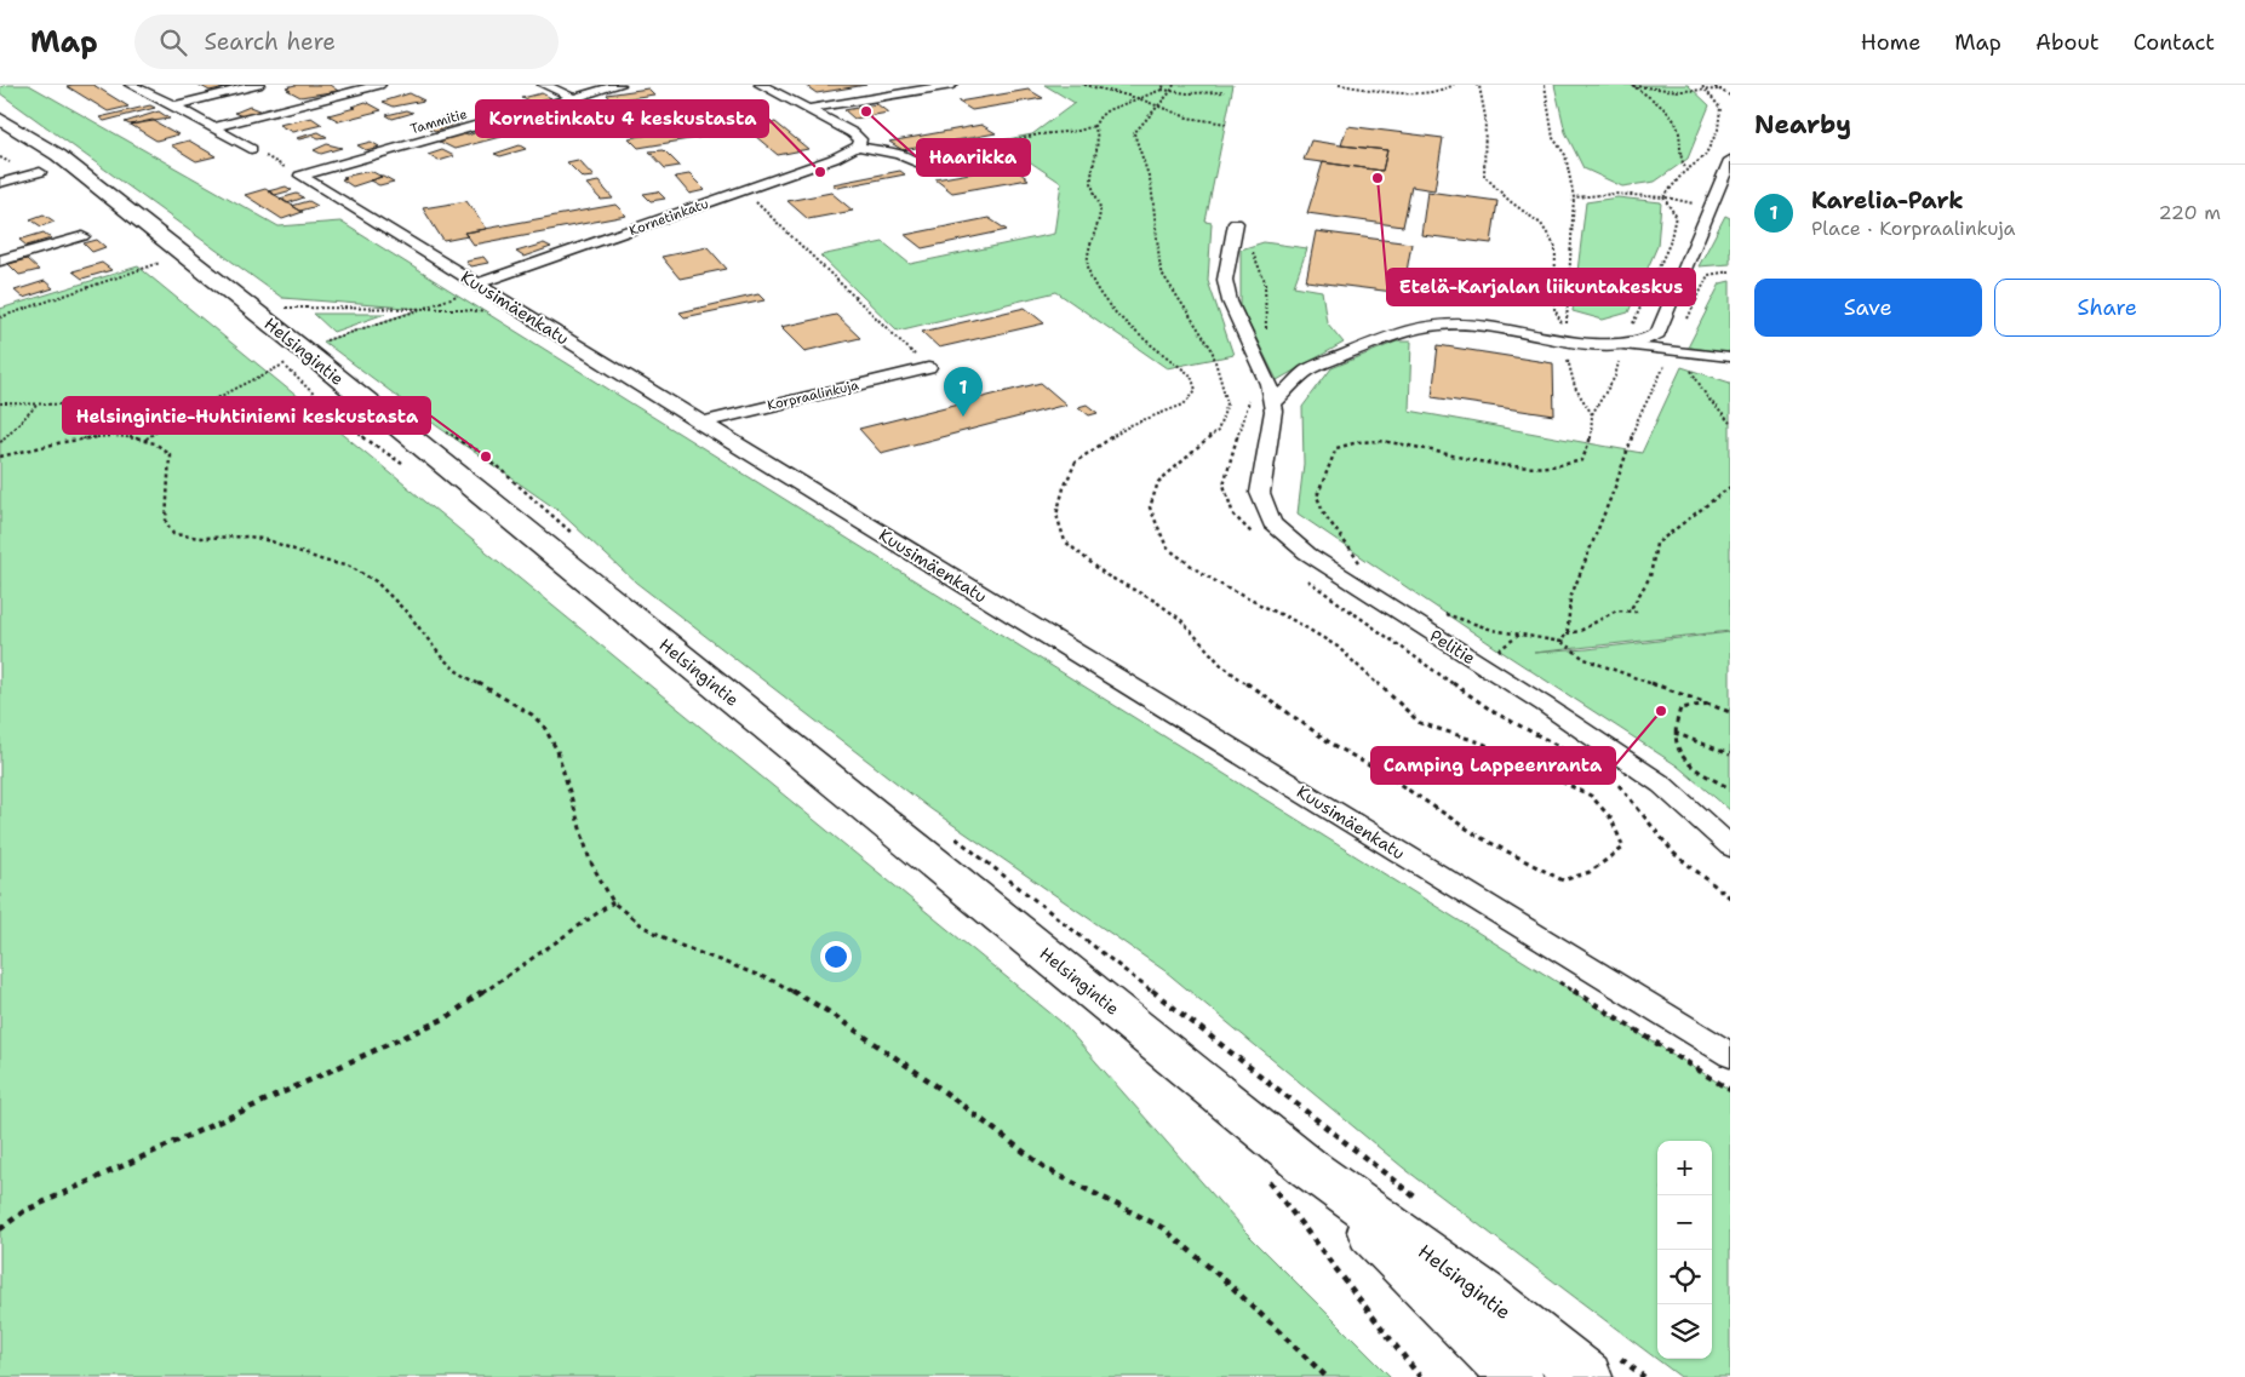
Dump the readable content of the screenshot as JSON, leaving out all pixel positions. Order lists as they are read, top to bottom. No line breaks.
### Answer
{"streets":{"main road":["Helsingintie"],"street":["Tammitie","Kornetinkatu","Kuusimäenkatu","Korpraalinkuja","Pelitie"]},"crossings":[["Tammitie","Kuusimäenkatu"],["Kornetinkatu","Kuusimäenkatu"],["Kuusimäenkatu","Korpraalinkuja"]],"places":["Haarikka","Kornetinkatu 4 keskustasta","Etelä-Karjalan liikuntakeskus","Helsingintie-Huhtiniemi keskustasta","Camping Lappeenranta"],"page":{"header":"Map","search":"Search here","nav":["Home","Map","About","Contact"],"heading":"Nearby","list":[{"mark":"1","name":"Karelia-Park","note":"Place · Korpraalinkuja","value":"220 m"}],"buttons":["Save","Share"],"pins":"1","map_buttons":["+","−"]}}
